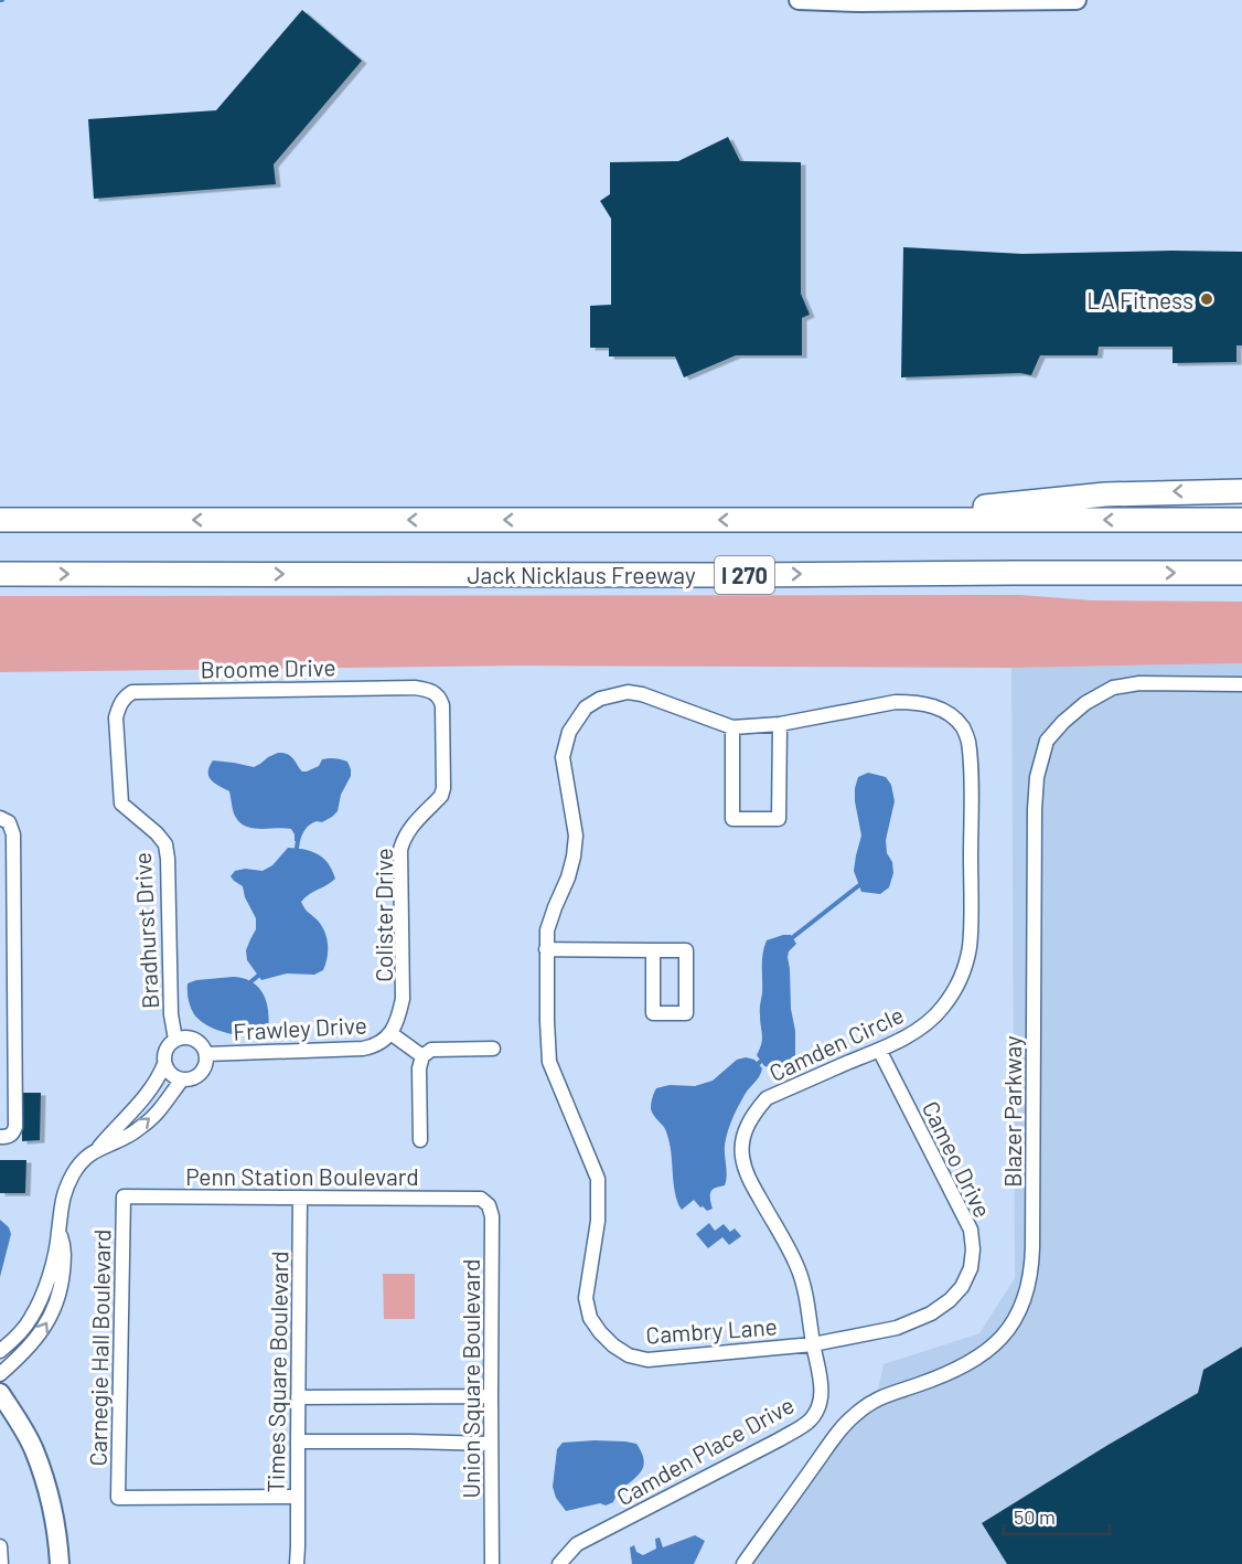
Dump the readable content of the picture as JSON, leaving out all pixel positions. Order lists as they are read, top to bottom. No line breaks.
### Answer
{"streets":{"highway":["Jack Nicklaus Freeway","I 270"],"street":["Broome Drive","Colister Drive","Bradhurst Drive","Frawley Drive","Camden Circle","Blazer Parkway","Cameo Drive","Penn Station Boulevard","Cambry Lane","Carnegie Hall Boulevard","Times Square Boulevard","Union Square Boulevard","Camden Place Drive"]},"crossings":[["Broome Drive","Colister Drive"],["Broome Drive","Bradhurst Drive"],["Colister Drive","Frawley Drive"],["Bradhurst Drive","Frawley Drive"],["Camden Circle","Cameo Drive"],["Camden Circle","Cambry Lane"],["Camden Circle","Camden Place Drive"],["Cameo Drive","Cambry Lane"],["Cameo Drive","Camden Place Drive"],["Penn Station Boulevard","Carnegie Hall Boulevard"],["Penn Station Boulevard","Times Square Boulevard"],["Penn Station Boulevard","Union Square Boulevard"],["Cambry Lane","Camden Place Drive"],["Carnegie Hall Boulevard","Times Square Boulevard"]],"places":["LA Fitness"],"scale_bar":"50 m"}
